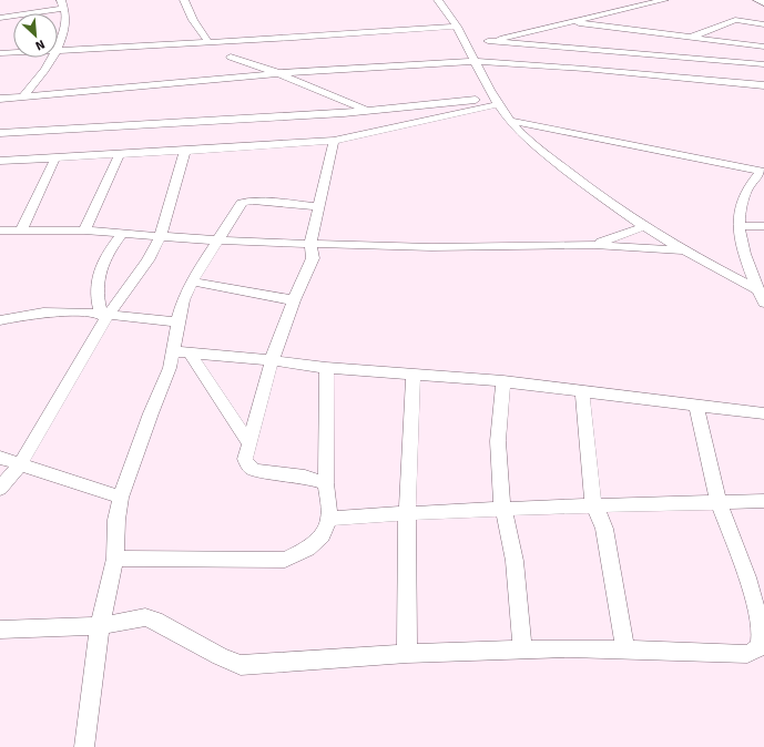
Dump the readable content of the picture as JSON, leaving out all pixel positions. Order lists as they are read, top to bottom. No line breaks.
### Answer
{"north":"bottom right"}
